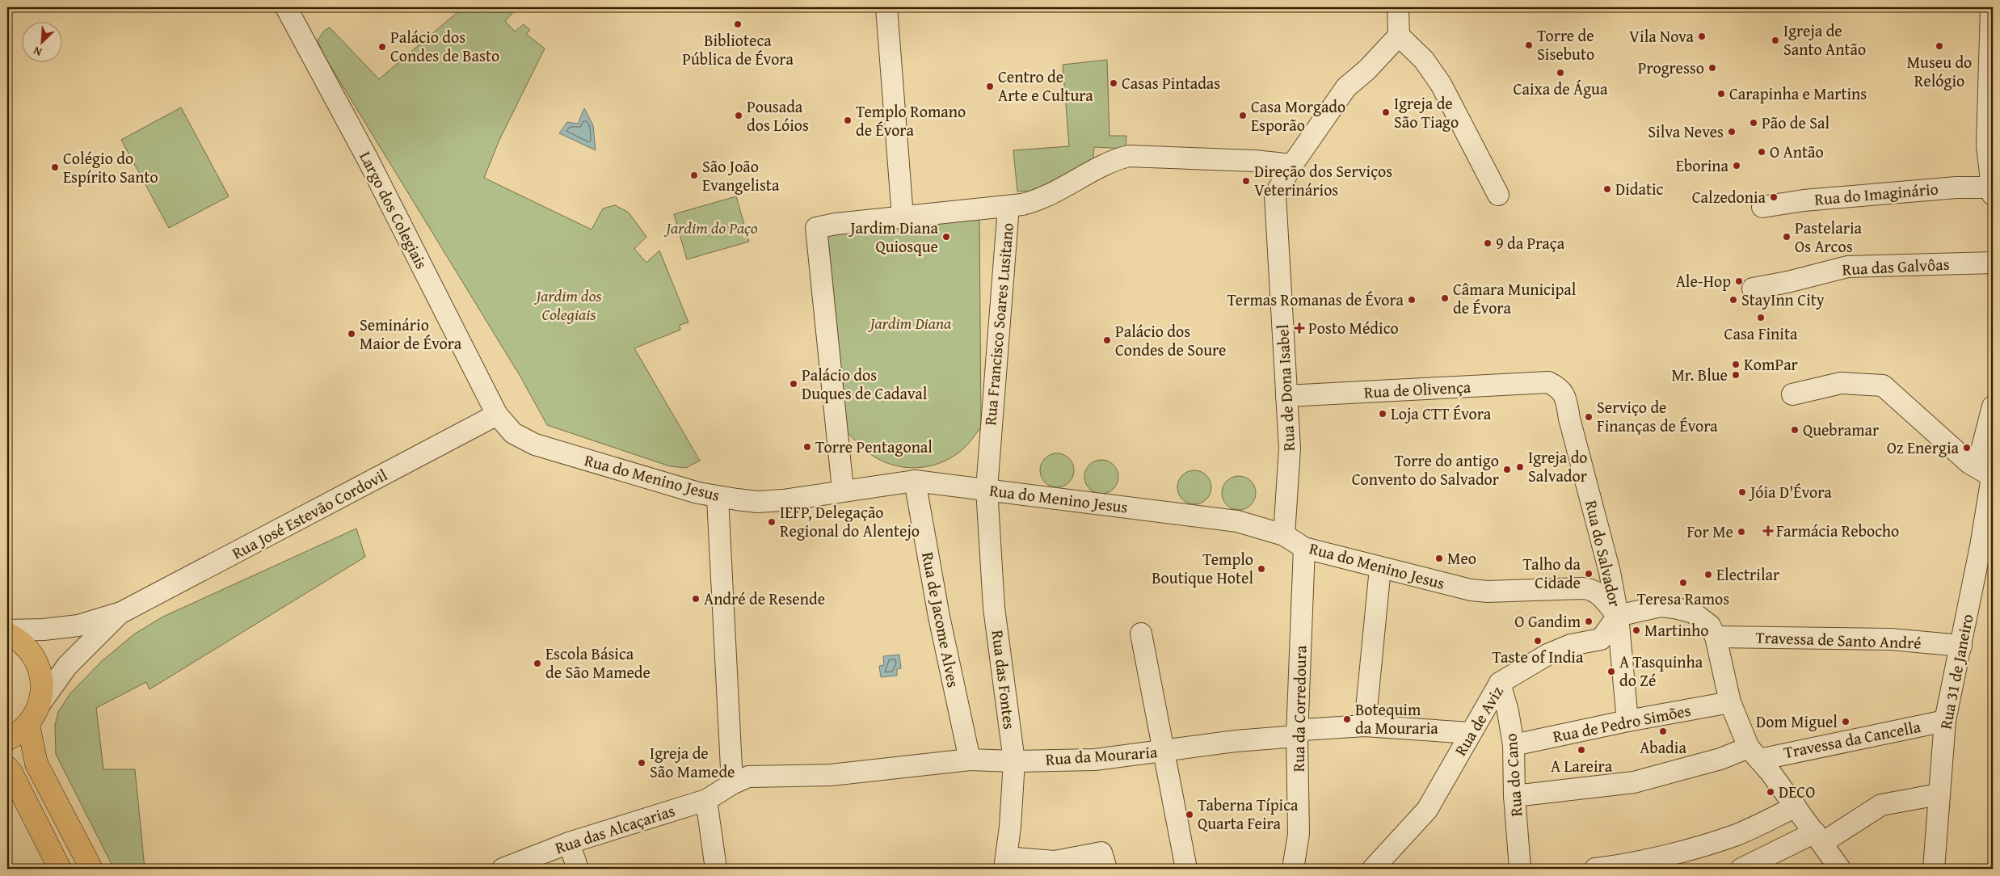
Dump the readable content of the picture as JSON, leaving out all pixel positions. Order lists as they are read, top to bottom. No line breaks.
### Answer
{"streets":{"street":["Rua do Imaginário","Largo dos Colegiais","Rua das Galvôas","Rua Francisco Soares Lusitano","Rua de Dona Isabel","Rua de Olivença","Rua do Menino Jesus","Rua José Estevão Cordovil","Rua do Salvador","Rua de Jacome Alves","Travessa de Santo André","Rua 31 de Janeiro","Rua das Fontes","Rua da Corredoura","Rua de Aviz","Rua de Pedro Simões","Travessa da Cancella","Rua da Mouraria","Rua do Cano","Rua das Alcaçarias"]},"crossings":[["Largo dos Colegiais","Rua do Menino Jesus"],["Largo dos Colegiais","Rua José Estevão Cordovil"],["Rua Francisco Soares Lusitano","Rua do Menino Jesus"],["Rua Francisco Soares Lusitano","Rua das Fontes"],["Rua de Dona Isabel","Rua de Olivença"],["Rua de Dona Isabel","Rua do Menino Jesus"],["Rua de Olivença","Rua do Salvador"],["Rua do Menino Jesus","Rua José Estevão Cordovil"],["Rua do Menino Jesus","Rua do Salvador"],["Rua do Menino Jesus","Rua de Jacome Alves"],["Rua do Menino Jesus","Rua das Fontes"],["Rua do Menino Jesus","Rua da Corredoura"],["Rua do Menino Jesus","Rua de Aviz"],["Rua do Salvador","Rua de Aviz"],["Rua do Salvador","Rua de Pedro Simões"],["Rua de Jacome Alves","Rua da Mouraria"],["Travessa de Santo André","Rua 31 de Janeiro"],["Rua 31 de Janeiro","Travessa da Cancella"],["Rua das Fontes","Rua da Mouraria"],["Rua da Corredoura","Rua da Mouraria"],["Rua de Aviz","Rua da Mouraria"],["Rua de Aviz","Rua do Cano"],["Rua de Pedro Simões","Rua do Cano"],["Travessa da Cancella","Rua do Cano"],["Rua da Mouraria","Rua das Alcaçarias"]],"parks":["Jardim do Paço","Jardim dos Colegiais","Jardim Diana"],"places":{"other":["Biblioteca Pública de Évora","Vila Nova","Igreja de Santo Antão","Torre de Sisebuto","Museu do Relógio","Palácio dos Condes de Basto","Progresso","Caixa de Água","Casas Pintadas","Centro de Arte e Cultura","Carapinha e Martins","Igreja de São Tiago","Pousada dos Lóios","Casa Morgado Esporão","Templo Romano de Évora","Pão de Sal","Silva Neves","O Antão","Eborina","Colégio do Espírito Santo","São João Evangelista","Direção dos Serviços Veterinários","Didatic","Calzedonia","Jardim Diana Quiosque","Pastelaria Os Arcos","9 da Praça","Ale-Hop","Câmara Municipal de Évora","Termas Romanas de Évora","StayInn City","Casa Finita","Seminário Maior de Évora","Palácio dos Condes de Soure","KomPar","Mr. Blue","Palácio dos Duques de Cadaval","Loja CTT Évora","Serviço de Finanças de Évora","Quebramar","Torre Pentagonal","Oz Energia","Igreja do Salvador","Torre do antigo Convento do Salvador","Jóia D'Évora","IEFP, Delegação Regional do Alentejo","For Me","Meo","Templo Boutique Hotel","Talho da Cidade","Electrilar","Teresa Ramos","André de Resende","O Gandim","Martinho","Taste of India","Escola Básica de São Mamede","A Tasquinha do Zé","Botequim da Mouraria","Dom Miguel","Abadia","A Lareira","Igreja de São Mamede","DECO","Taberna Típica Quarta Feira"],"health":["Posto Médico","Farmácia Rebocho"]},"north":"bottom left"}
